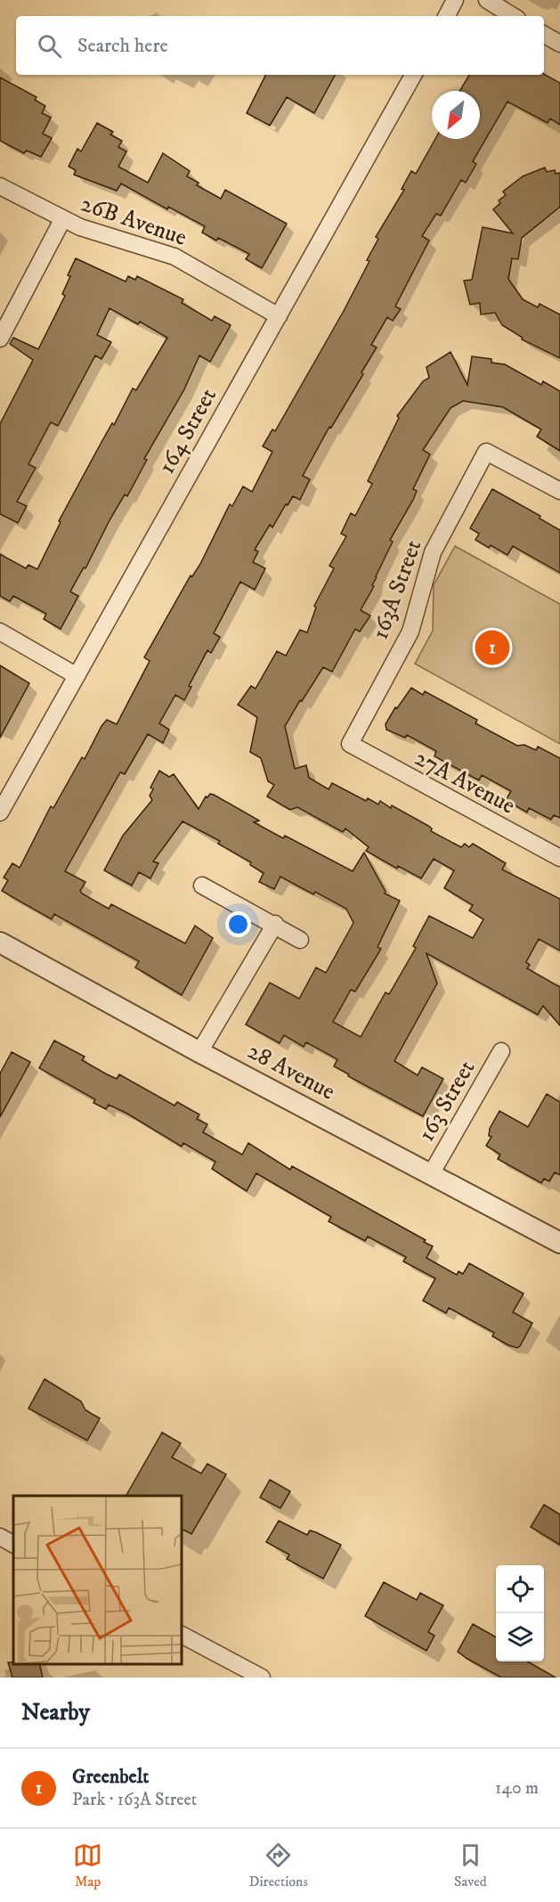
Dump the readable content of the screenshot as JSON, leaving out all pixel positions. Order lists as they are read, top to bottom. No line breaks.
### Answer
{"streets":{"street":["26B Avenue","164 Street","163A Street","27A Avenue","28 Avenue","163 Street"]},"crossings":[["26B Avenue","164 Street"],["163A Street","27A Avenue"],["28 Avenue","163 Street"]],"north":"bottom left","page":{"search":"Search here","pins":"1","heading":"Nearby","list":[{"mark":"1","name":"Greenbelt","note":"Park · 163A Street","value":"140 m"}],"nav":["Map","Directions","Saved"]}}
